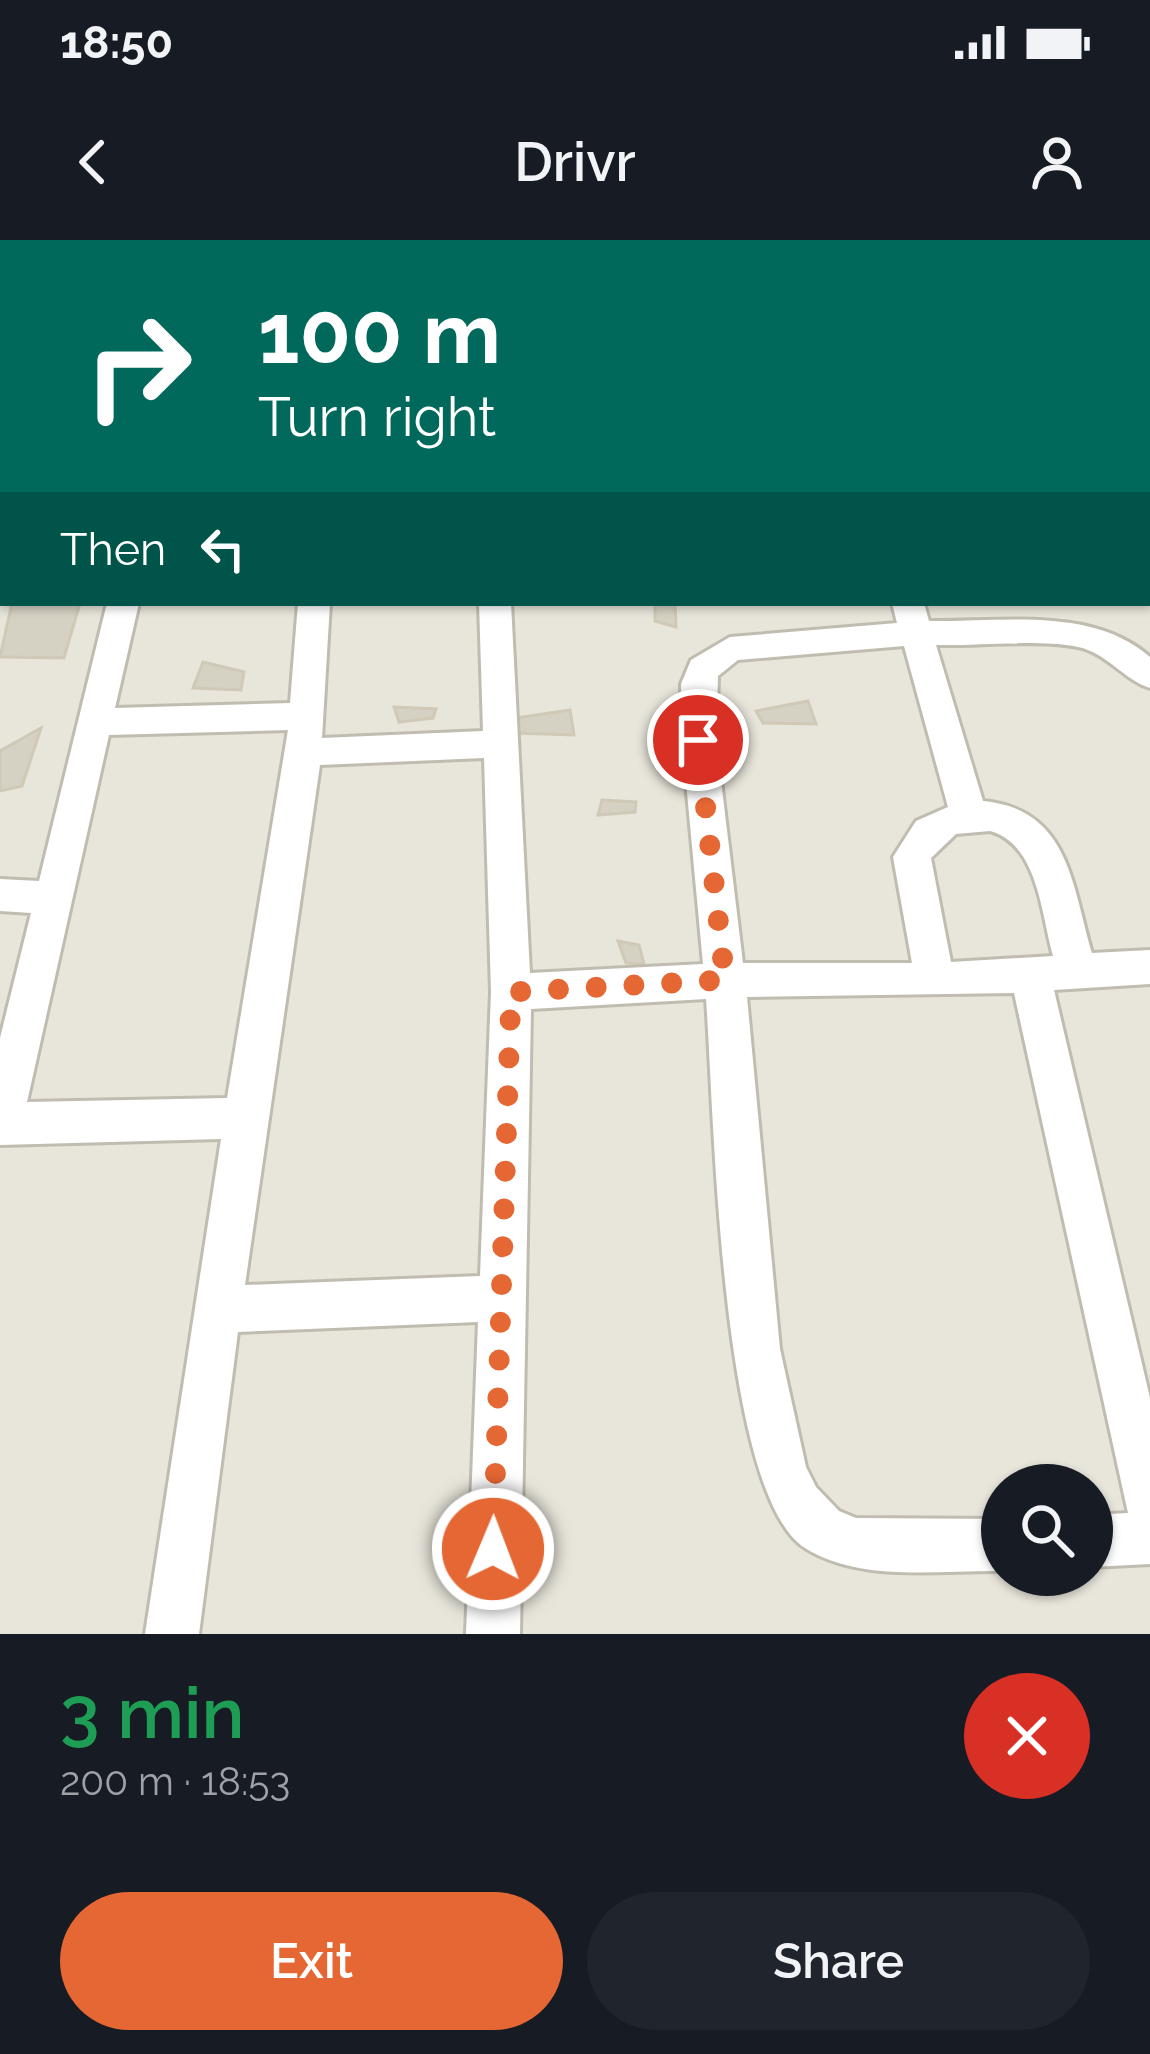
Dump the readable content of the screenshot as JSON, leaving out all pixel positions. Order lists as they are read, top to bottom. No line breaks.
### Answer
{"page":{"status":"18:50","header":"Drivr","turn":["100 m","Turn right"],"then":"Then","heading":["3 min","200 m · 18:53"],"buttons":["Exit","Share"]}}
